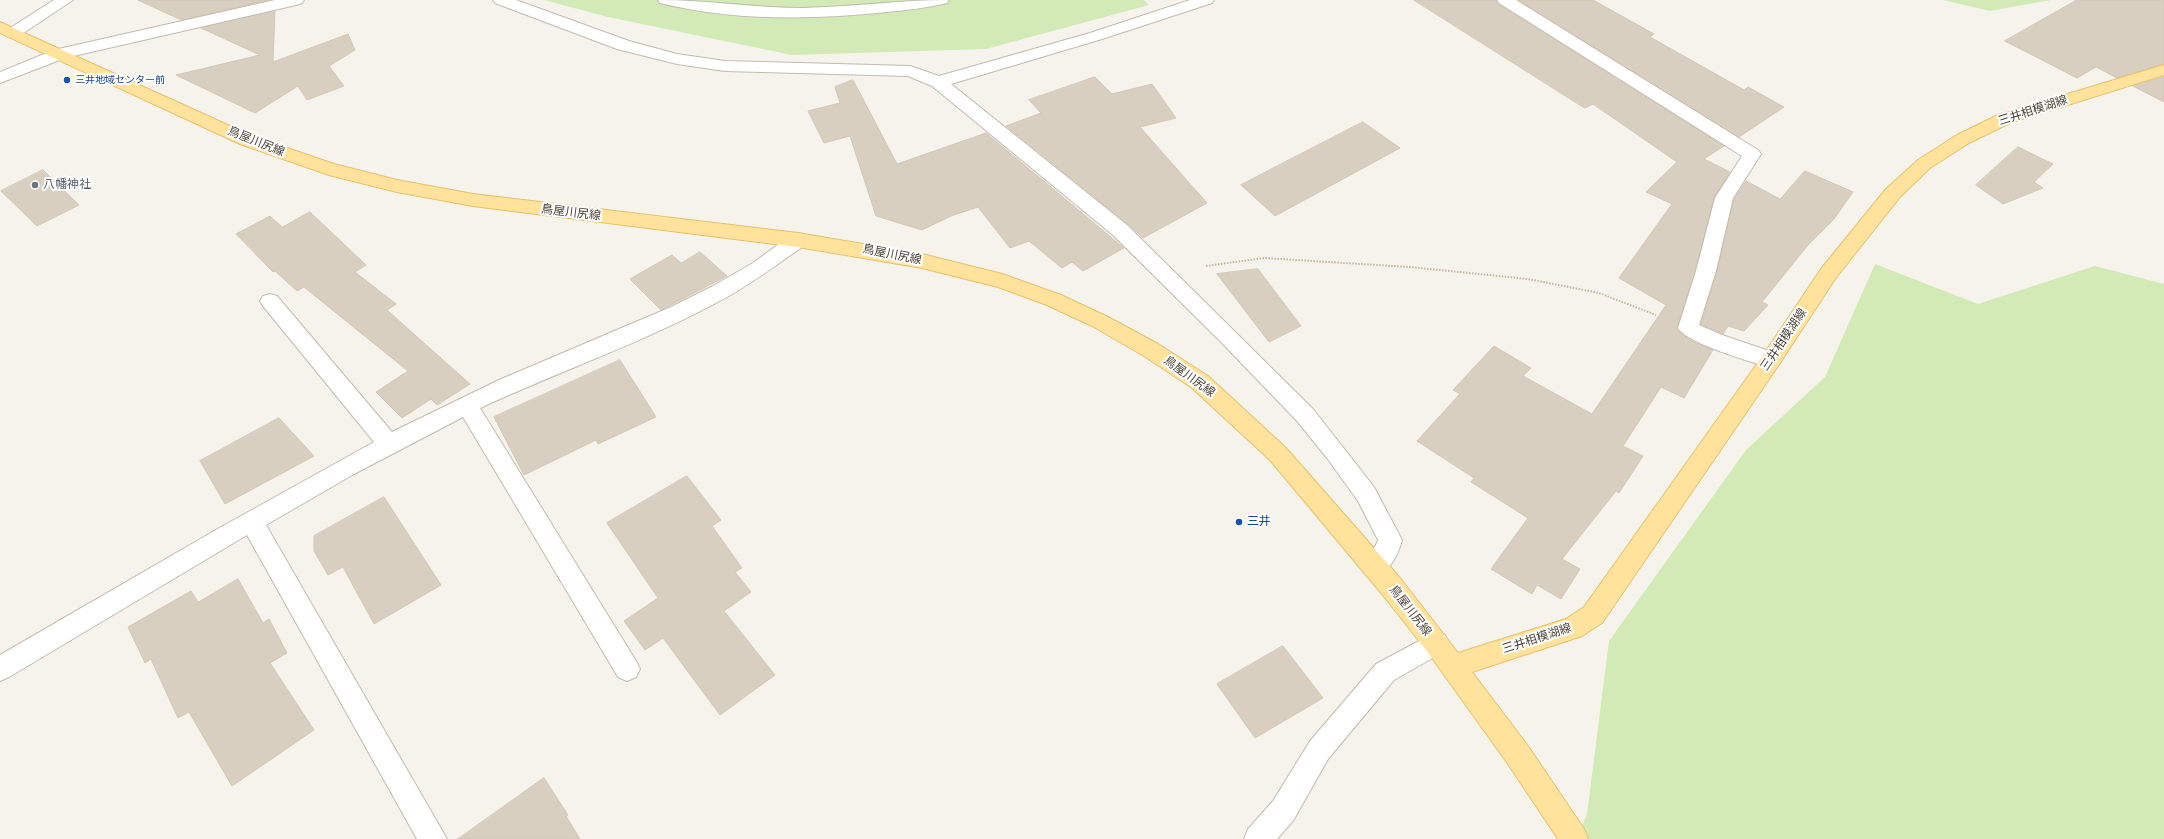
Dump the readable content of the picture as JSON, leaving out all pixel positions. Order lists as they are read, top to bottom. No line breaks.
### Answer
{"streets":{"main road":["三井相模湖線","鳥屋川尻線"]},"crossings":[["三井相模湖線","鳥屋川尻線"]],"places":["三井地域センター前","八幡神社","三井"]}
